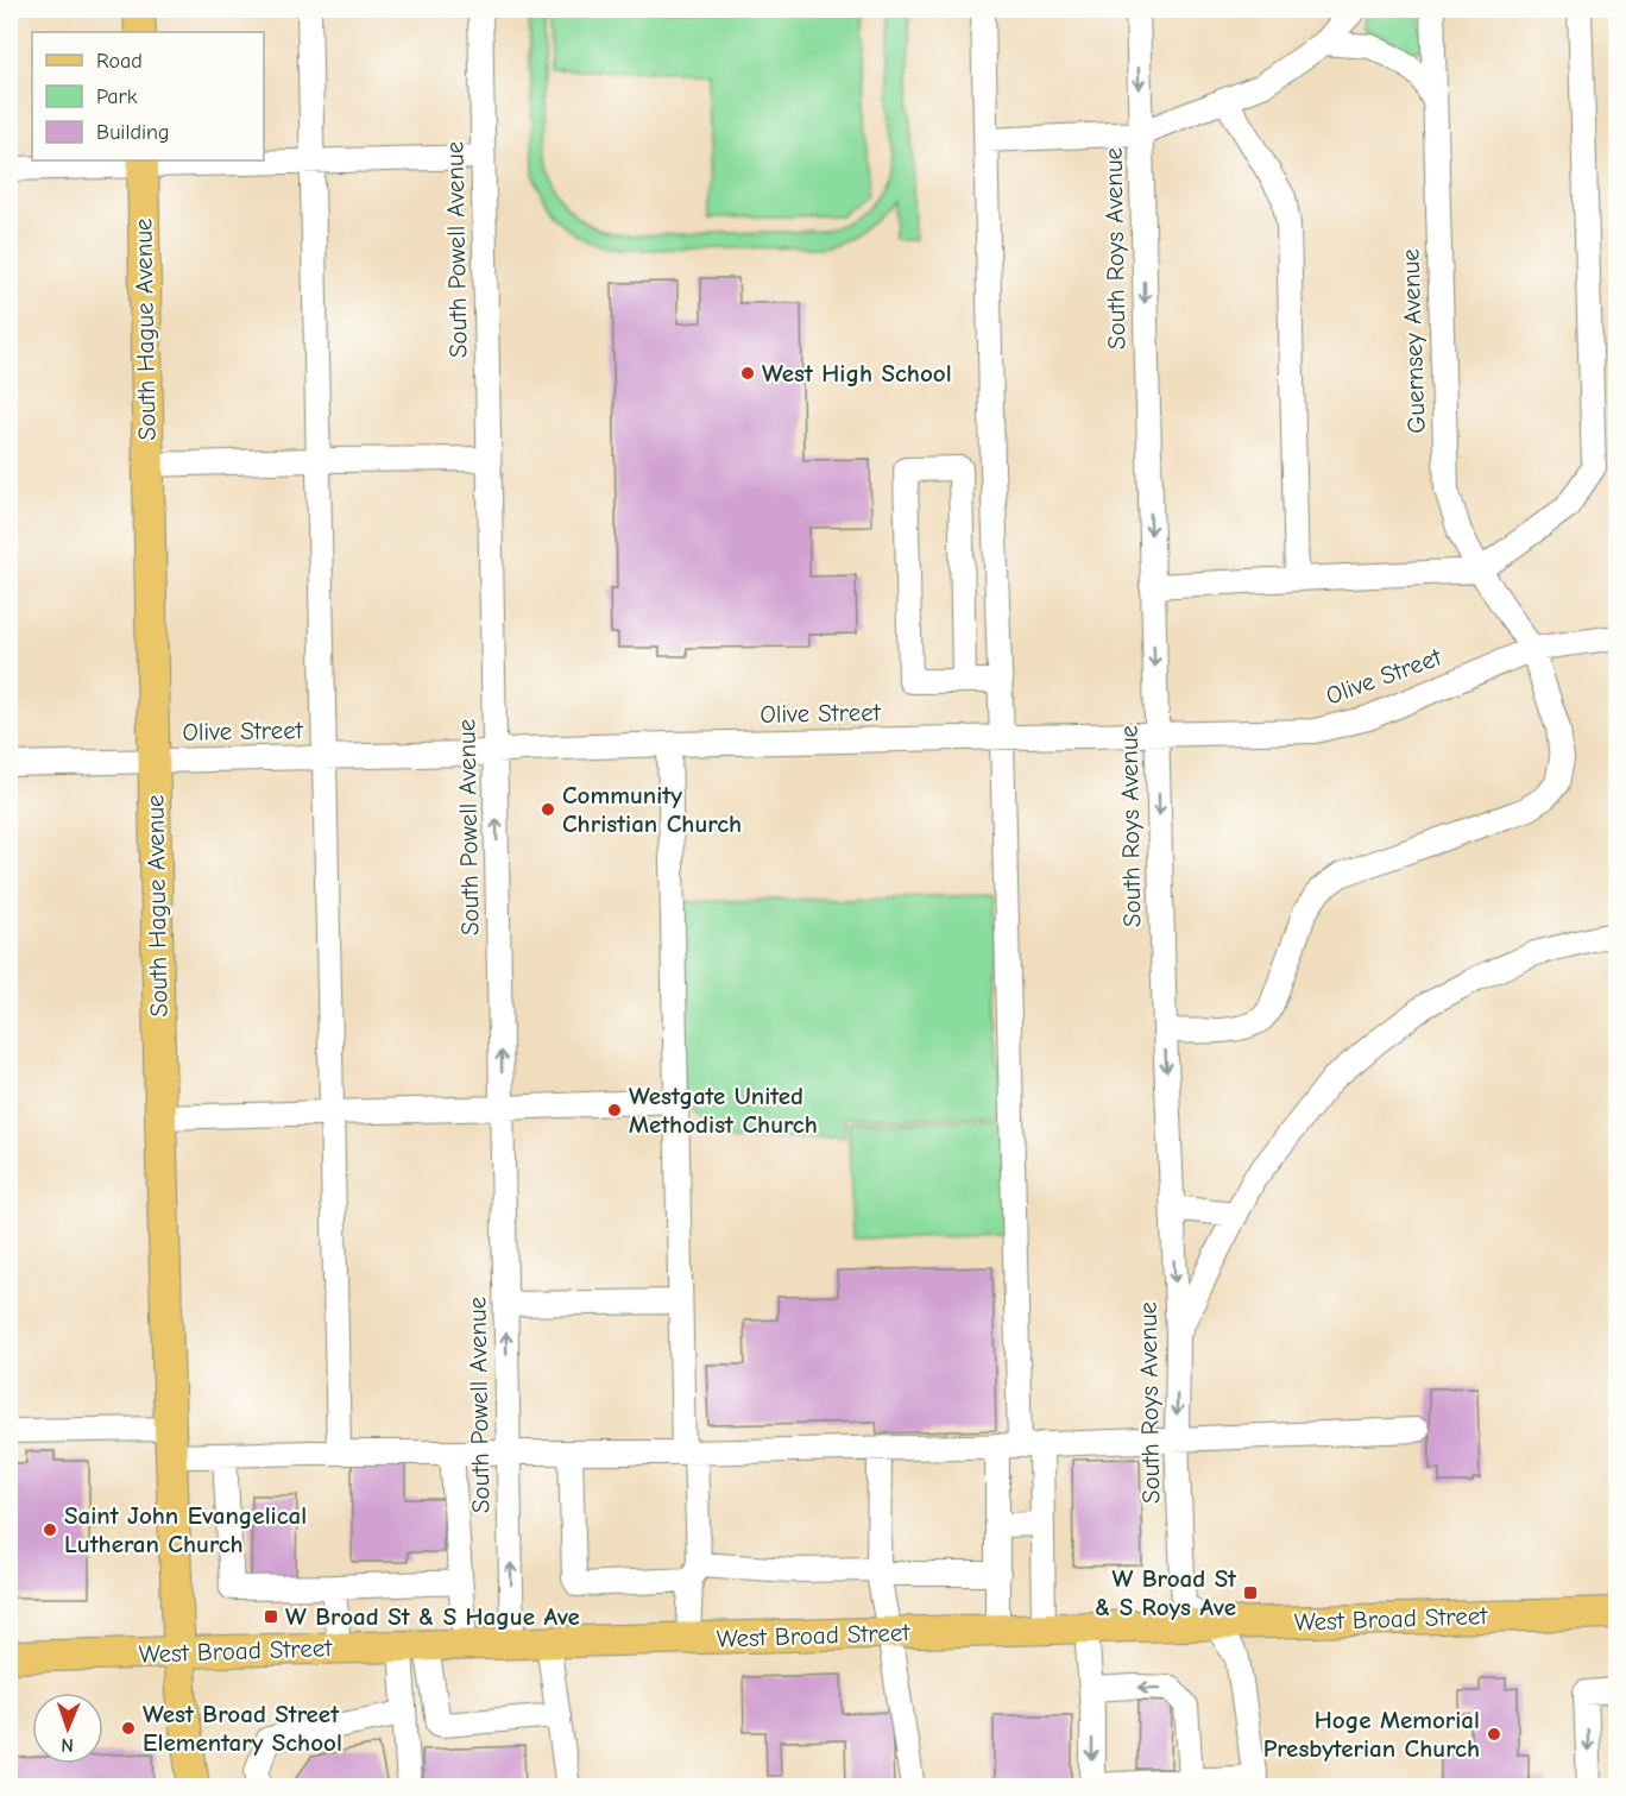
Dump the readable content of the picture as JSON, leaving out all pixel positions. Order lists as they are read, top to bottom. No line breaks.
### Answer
{"streets":{"main road":["South Hague Avenue","West Broad Street"],"street":["South Roys Avenue","South Powell Avenue","Guernsey Avenue","Olive Street"]},"crossings":[["South Roys Avenue","Guernsey Avenue"],["South Roys Avenue","Olive Street"],["South Roys Avenue","West Broad Street"],["South Powell Avenue","Olive Street"],["South Powell Avenue","West Broad Street"],["South Hague Avenue","Olive Street"],["South Hague Avenue","West Broad Street"],["Guernsey Avenue","Olive Street"]],"places":{"other":["West High School","Community Christian Church","Westgate United Methodist Church","Saint John Evangelical Lutheran Church","West Broad Street Elementary School","Hoge Memorial Presbyterian Church"],"transit":["W Broad St & S Roys Ave","W Broad St & S Hague Ave"]},"legend":["Road","Park","Building"],"north":"bottom"}
